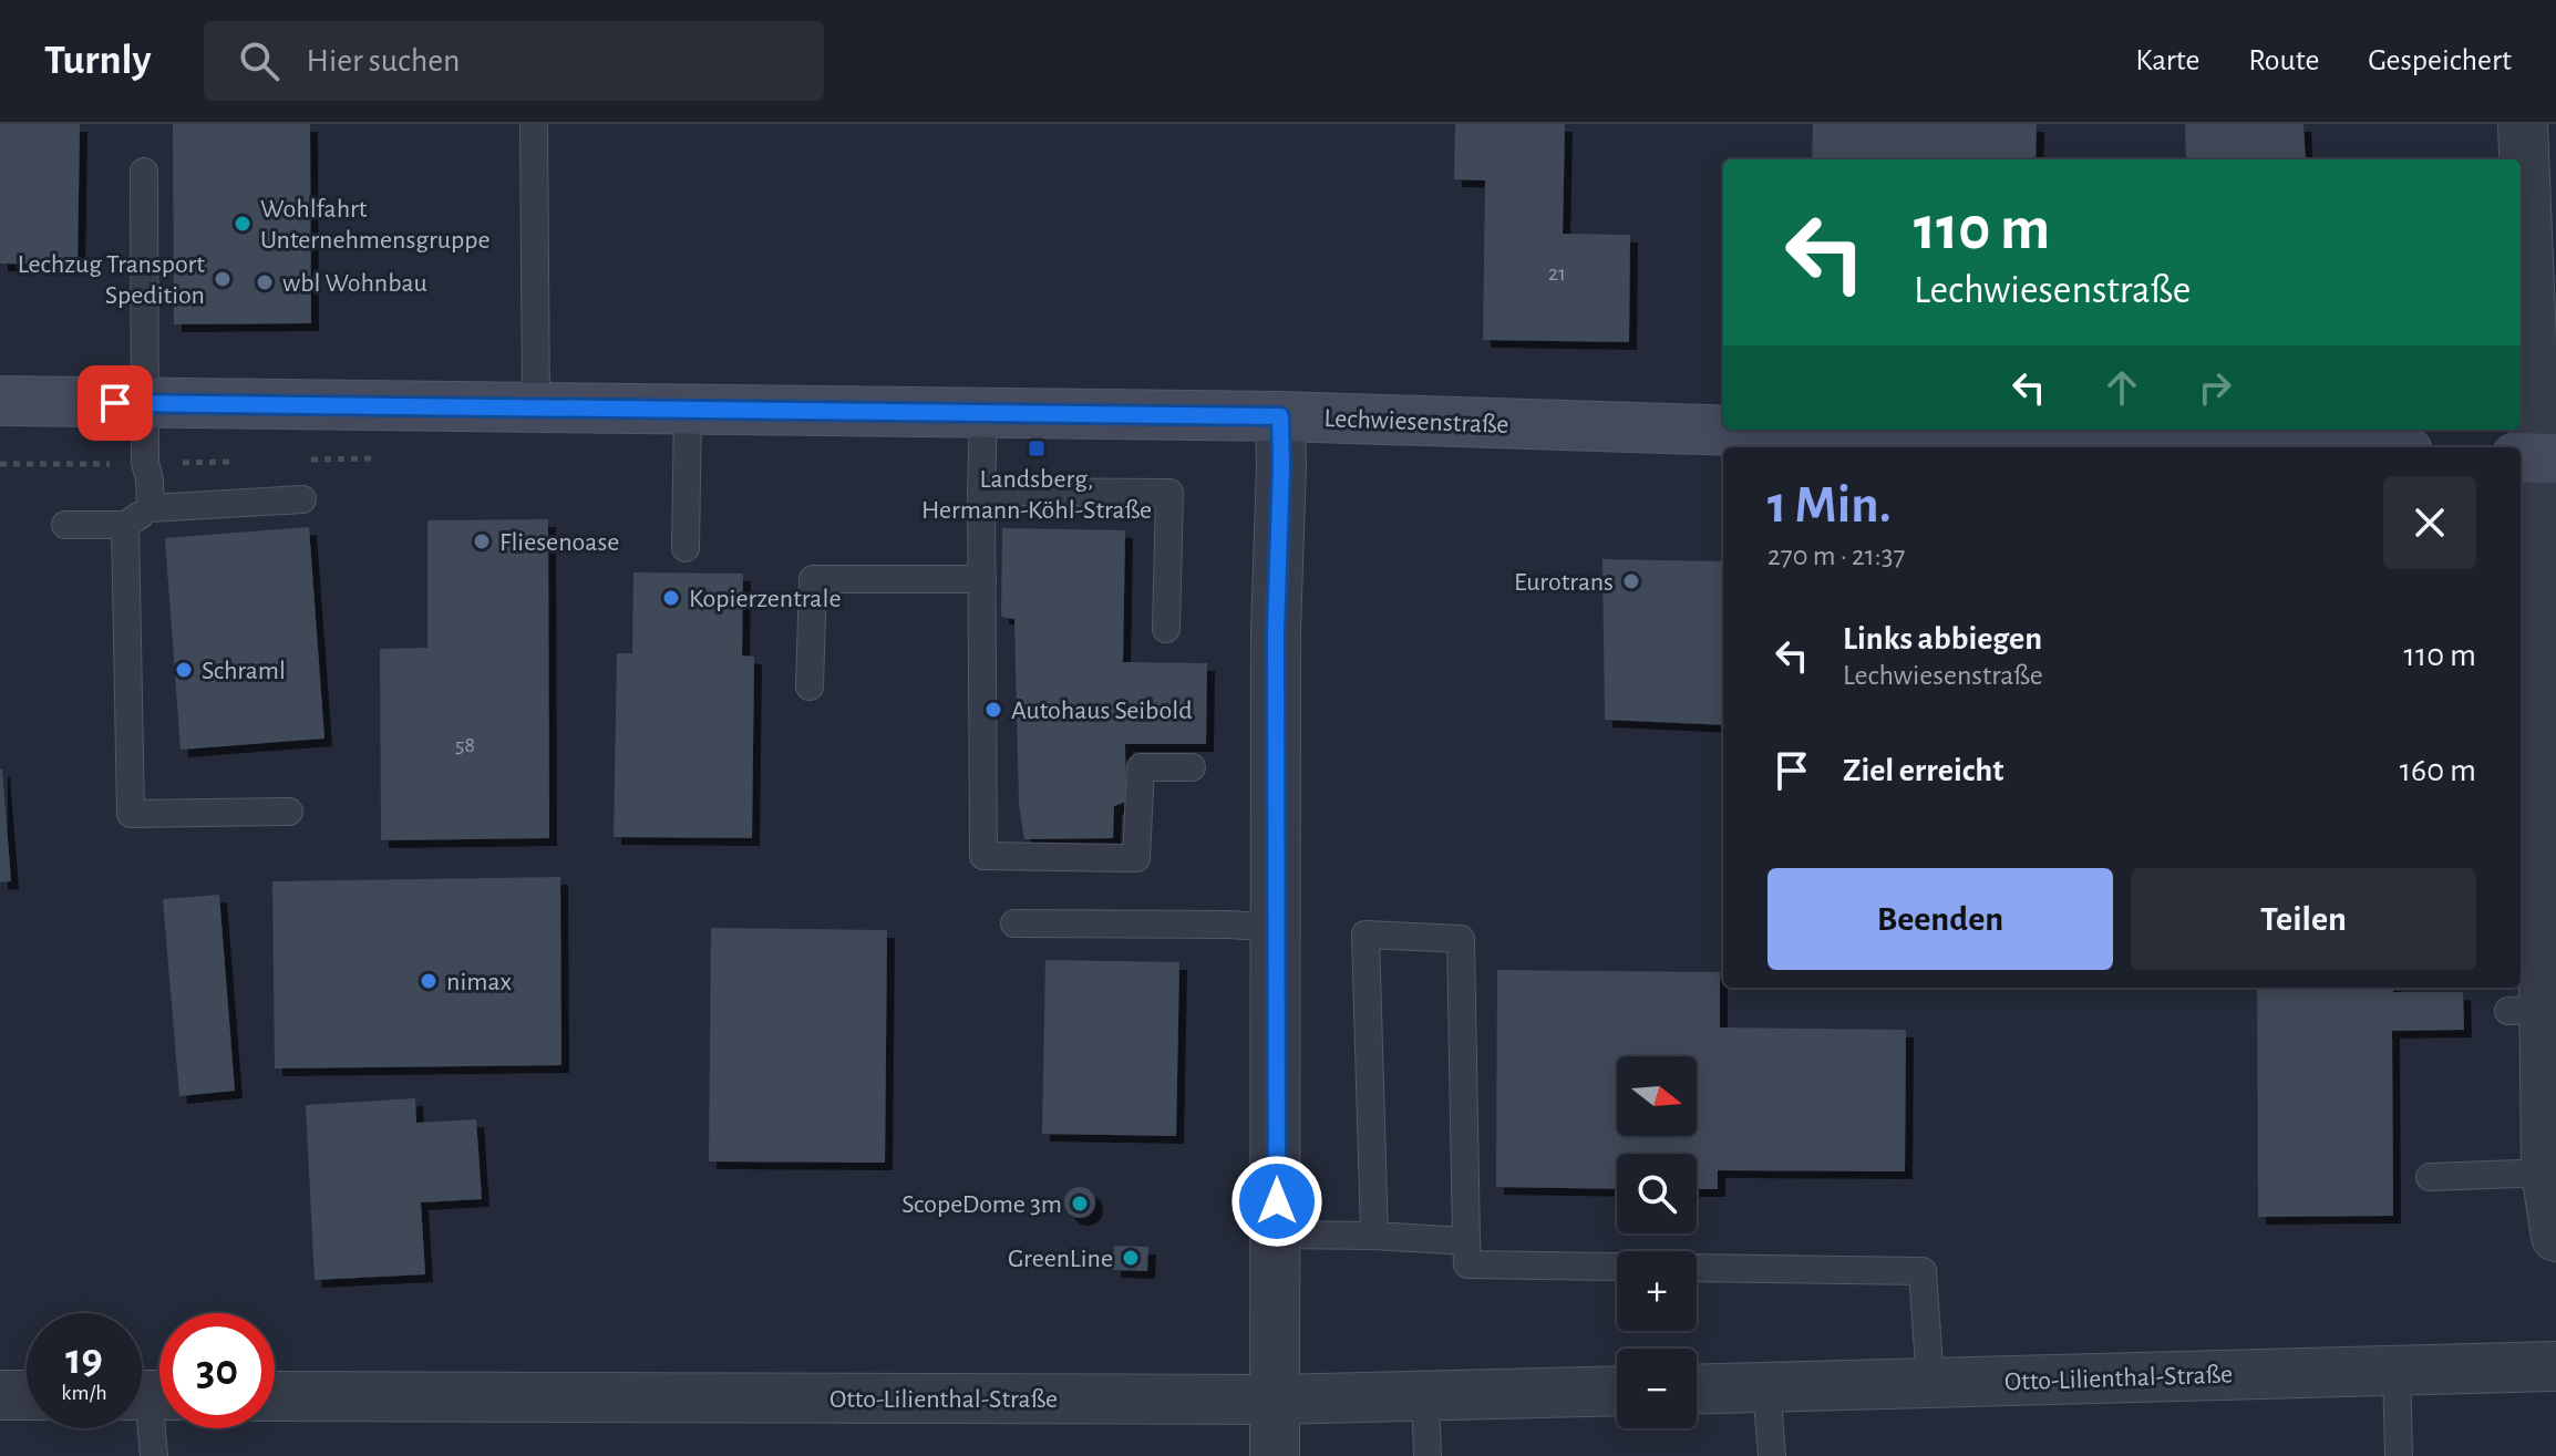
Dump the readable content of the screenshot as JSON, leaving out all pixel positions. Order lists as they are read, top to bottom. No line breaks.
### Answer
{"streets":{"street":["Lechwiesenstraße","Otto-Lilienthal-Straße"]},"places":{"other":["Wohlfahrt Unternehmensgruppe","Lechzug Transport Spedition","wbl Wohnbau","Fliesenoase","Eurotrans","Kopierzentrale","Schraml","Autohaus Seibold","nimax","ScopeDome 3m","GreenLine"],"transit":["Landsberg, Hermann-Köhl-Straße"]},"house_numbers":["21","58"],"north":"right","page":{"header":"Turnly","search":"Hier suchen","nav":["Karte","Route","Gespeichert"],"turn":["110 m","Lechwiesenstraße"],"heading":["1 Min.","270 m · 21:37"],"list":[{"name":"Links abbiegen","note":"Lechwiesenstraße","value":"110 m"},{"name":"Ziel erreicht","value":"160 m"}],"buttons":["Beenden","Teilen"],"map_buttons":["+","−"],"speed":"19 km/h","limit":"30"}}
